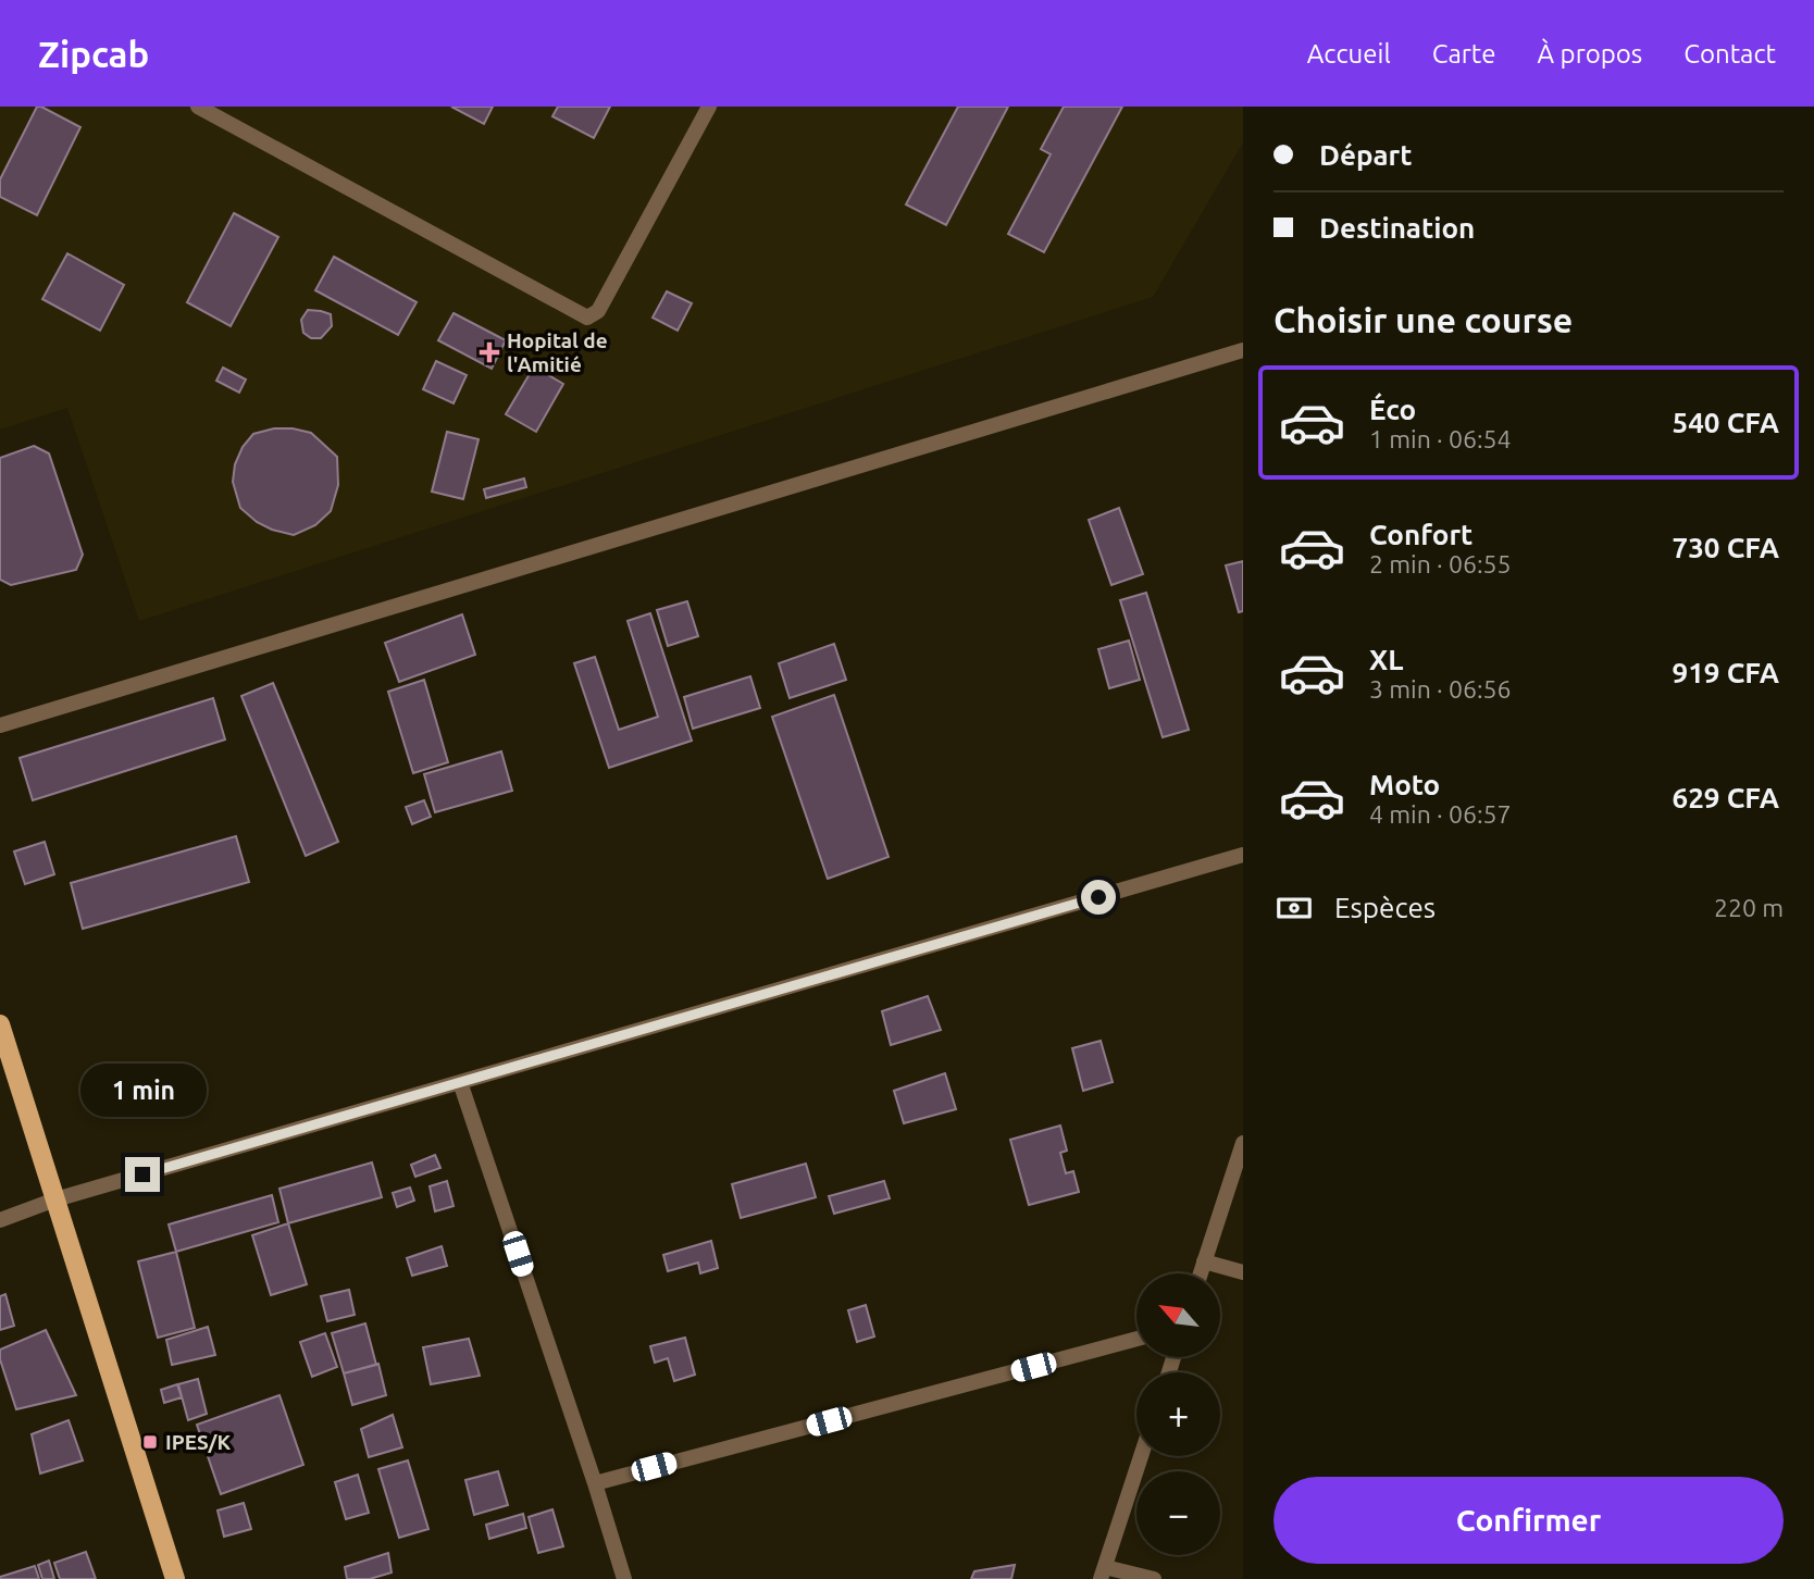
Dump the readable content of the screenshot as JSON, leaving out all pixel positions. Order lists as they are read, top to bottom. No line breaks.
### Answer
{"places":{"health":["Hopital de l'Amitié"],"transit":["IPES/K"]},"north":"top left","page":{"header":"Zipcab","nav":["Accueil","Carte","À propos","Contact"],"banner":["Départ","Destination"],"heading":"Choisir une course","list":[{"name":"Éco","note":"1 min · 06:54","value":"540 CFA"},{"name":"Confort","note":"2 min · 06:55","value":"730 CFA"},{"name":"XL","note":"3 min · 06:56","value":"919 CFA"},{"name":"Moto","note":"4 min · 06:57","value":"629 CFA"}],"pay":["Espèces","220 m"],"bubble":"1 min","map_buttons":["+","−"],"buttons":"Confirmer"}}
